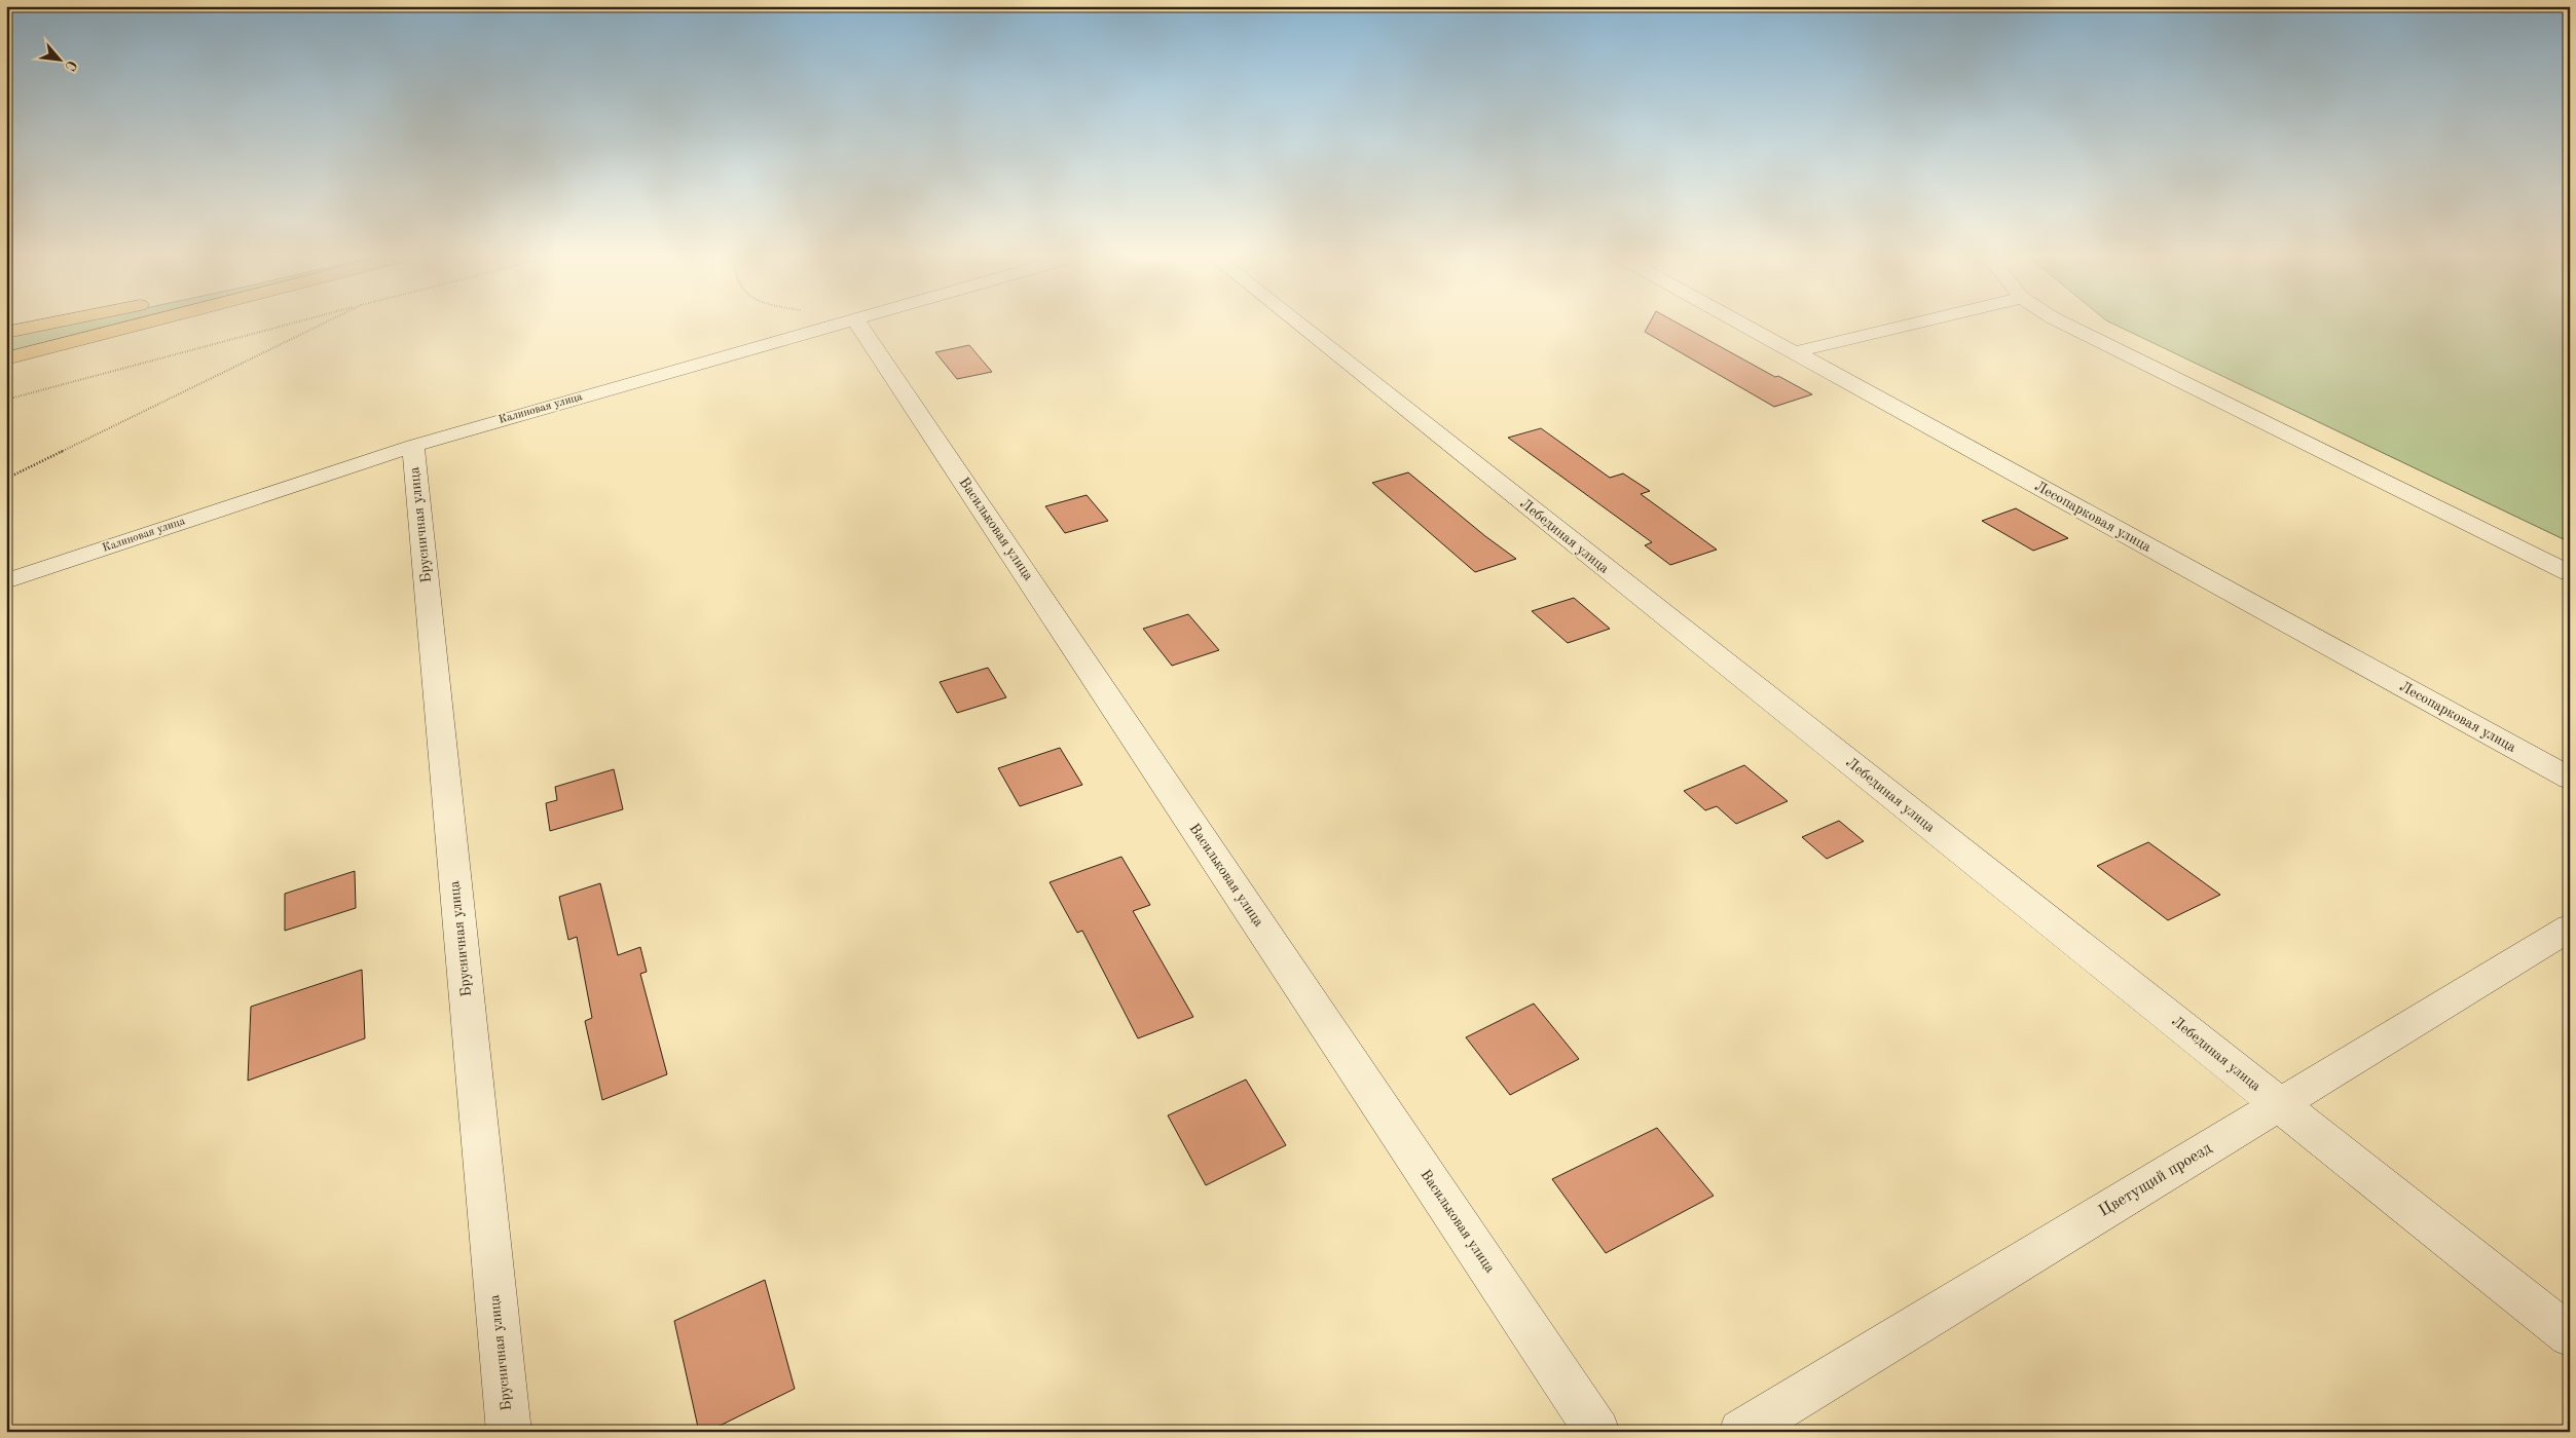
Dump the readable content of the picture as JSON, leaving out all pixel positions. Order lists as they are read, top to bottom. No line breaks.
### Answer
{"streets":{"street":["Калиновая улица","Лесопарковая улица","Брусничная улица","Васильковая улица","Лебединая улица","Цветущий проезд"]},"crossings":[["Калиновая улица","Брусничная улица"],["Лебединая улица","Цветущий проезд"]],"north":"bottom right"}
